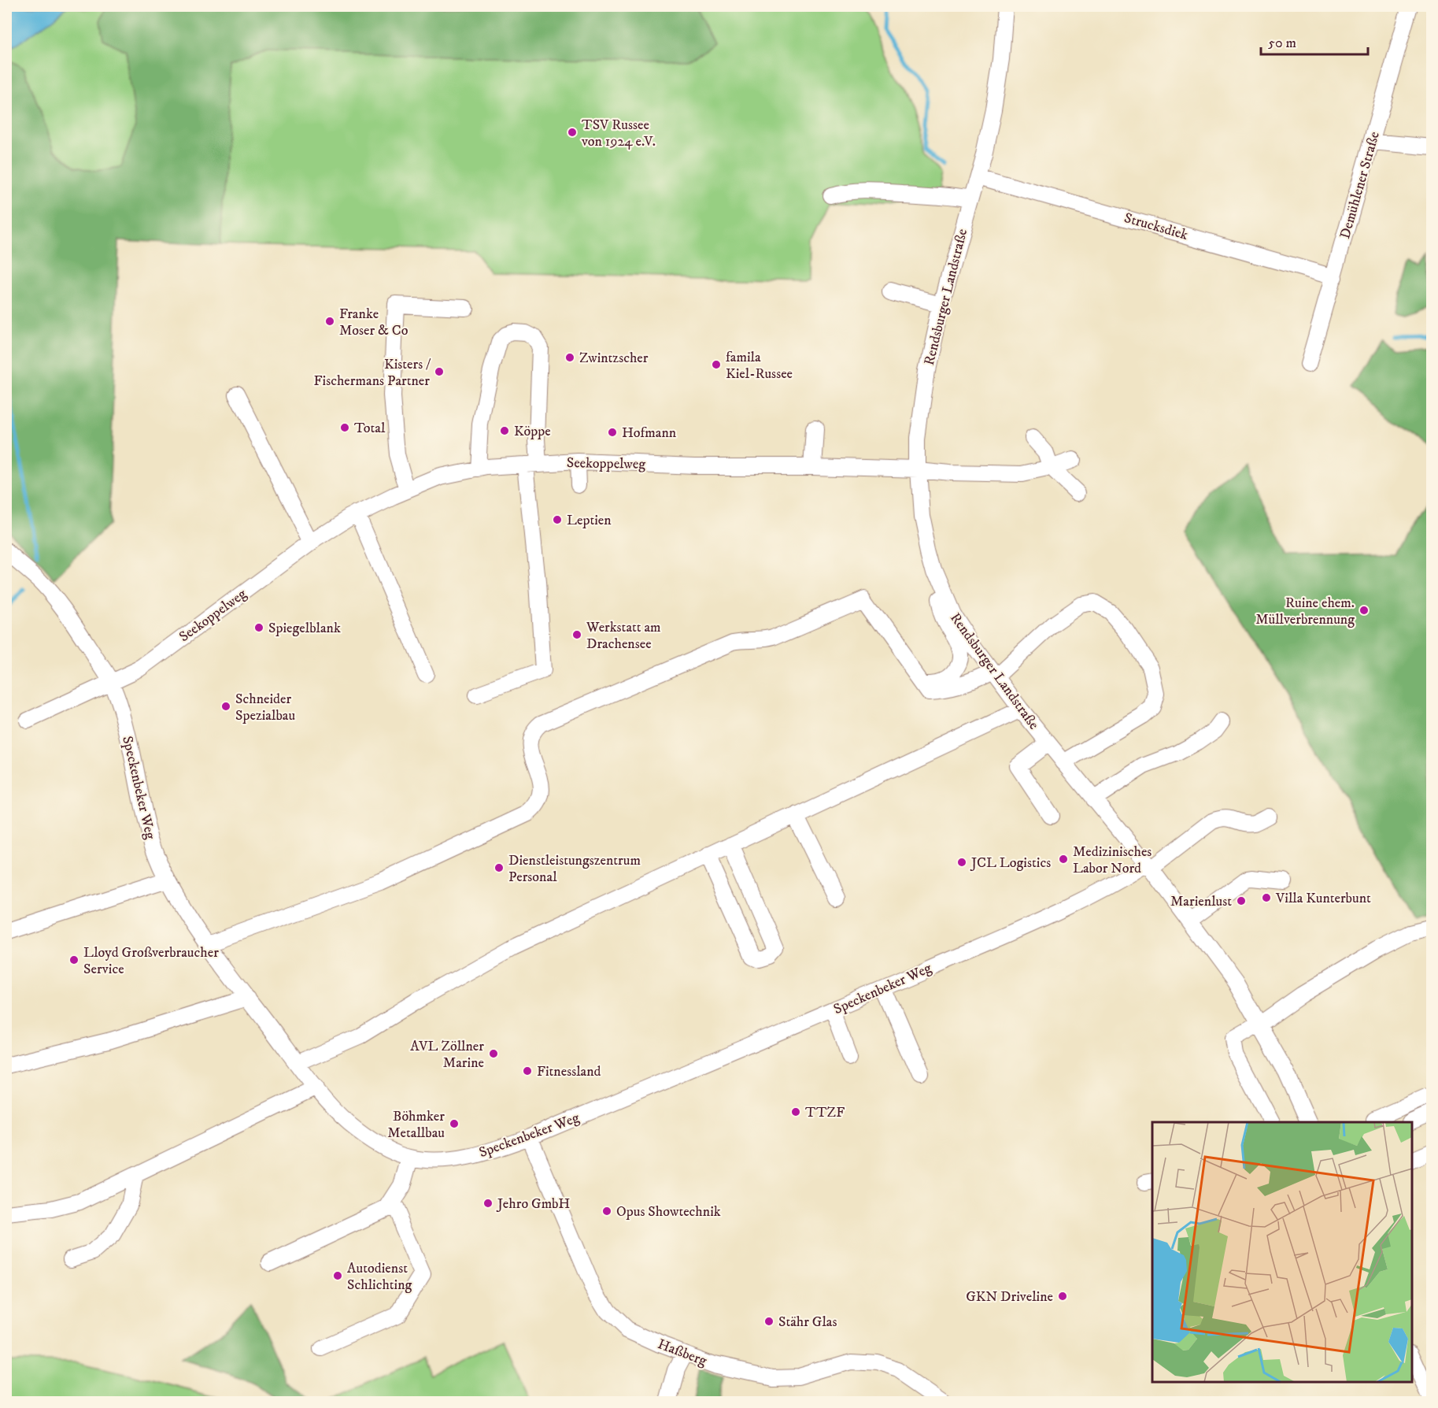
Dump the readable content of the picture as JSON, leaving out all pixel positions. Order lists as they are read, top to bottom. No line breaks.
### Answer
{"streets":{"street":["Demühlener Straße","Strucksdiek","Rendsburger Landstraße","Seekoppelweg","Speckenbeker Weg","Haßberg"]},"crossings":[["Demühlener Straße","Strucksdiek"],["Strucksdiek","Rendsburger Landstraße"],["Rendsburger Landstraße","Seekoppelweg"],["Rendsburger Landstraße","Speckenbeker Weg"],["Seekoppelweg","Speckenbeker Weg"],["Speckenbeker Weg","Haßberg"]],"places":["TSV Russee von 1924 e.V.","Franke Moser & Co","Zwintzscher","famila Kiel-Russee","Kisters / Fischermans Partner","Total","Köppe","Hofmann","Leptien","Ruine ehem. Müllverbrennung","Spiegelblank","Werkstatt am Drachensee","Schneider Spezialbau","Medizinisches Labor Nord","JCL Logistics","Dienstleistungszentrum Personal","Villa Kunterbunt","Marienlust","Lloyd Großverbraucher Service","AVL Zöllner Marine","Fitnessland","TTZF","Böhmker Metallbau","Jehro GmbH","Opus Showtechnik","Autodienst Schlichting","GKN Driveline","Stähr Glas"],"scale_bar":"50 m"}
